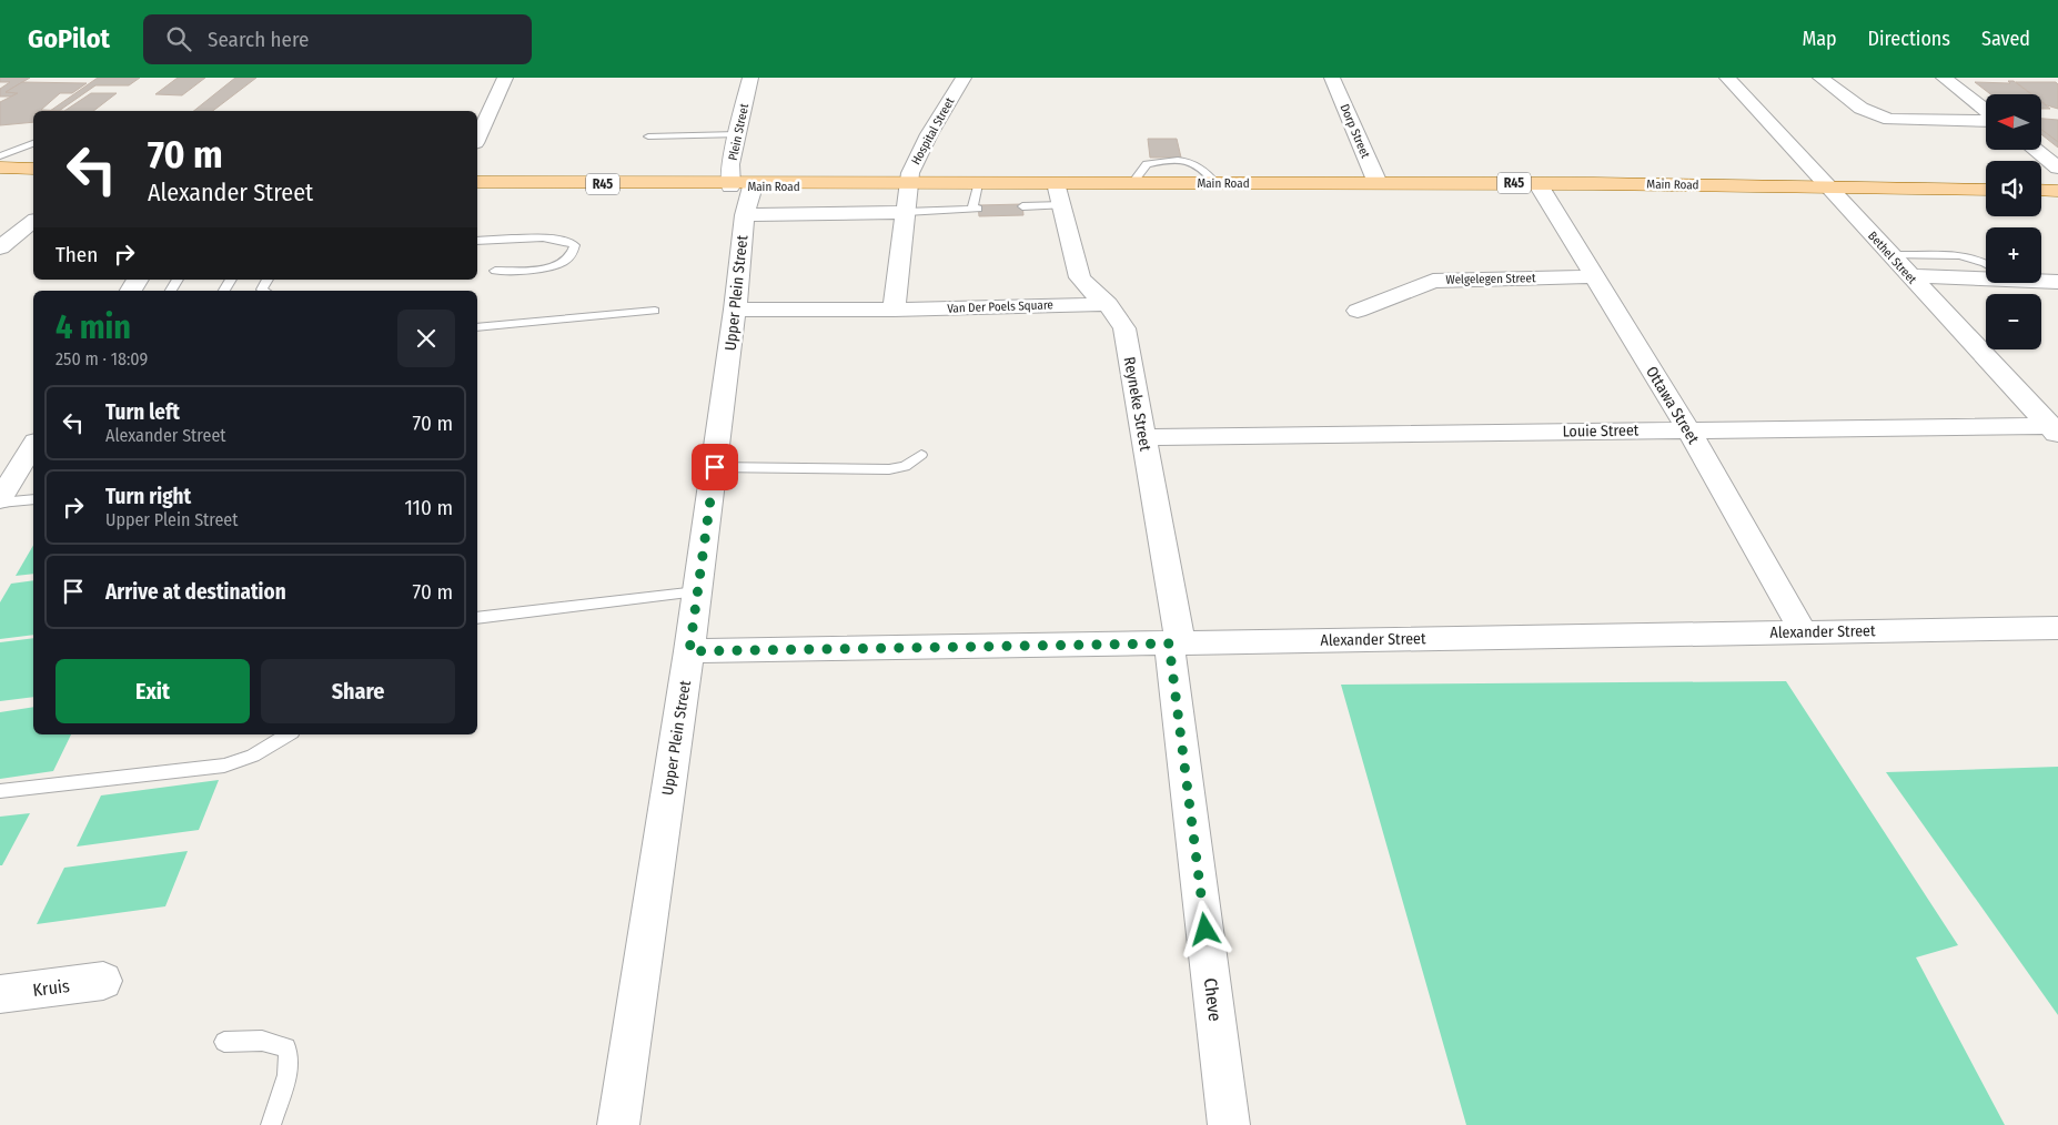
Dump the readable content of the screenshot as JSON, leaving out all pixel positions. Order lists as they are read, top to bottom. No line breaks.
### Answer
{"streets":{"main road":["Main Road","R45"],"street":["Hospital Street","Dorp Street","Plein Street","Bethel Street","Welgelegen Street","Upper Plein Street","Van Der Poels Square","Reyneke Street","Ottawa Street","Louie Street","Alexander Street","Kruis","Cheve"]},"crossings":[["Hospital Street","Main Road"],["Dorp Street","Main Road"],["Plein Street","Main Road"],["Plein Street","Upper Plein Street"],["Main Road","Bethel Street"],["Main Road","Upper Plein Street"],["Main Road","Reyneke Street"],["Main Road","Ottawa Street"],["Bethel Street","Louie Street"],["Welgelegen Street","Ottawa Street"],["Upper Plein Street","Van Der Poels Square"],["Upper Plein Street","Alexander Street"],["Van Der Poels Square","Reyneke Street"],["Reyneke Street","Louie Street"],["Reyneke Street","Alexander Street"],["Reyneke Street","Cheve"],["Ottawa Street","Louie Street"],["Ottawa Street","Alexander Street"],["Alexander Street","Cheve"]],"north":"left","page":{"header":"GoPilot","search":"Search here","nav":["Map","Directions","Saved"],"map_buttons":["+","−"],"turn":["70 m","Alexander Street"],"then":"Then","heading":["4 min","250 m · 18:09"],"list":[{"name":"Turn left","note":"Alexander Street","value":"70 m"},{"name":"Turn right","note":"Upper Plein Street","value":"110 m"},{"name":"Arrive at destination","value":"70 m"}],"buttons":["Exit","Share"]}}
